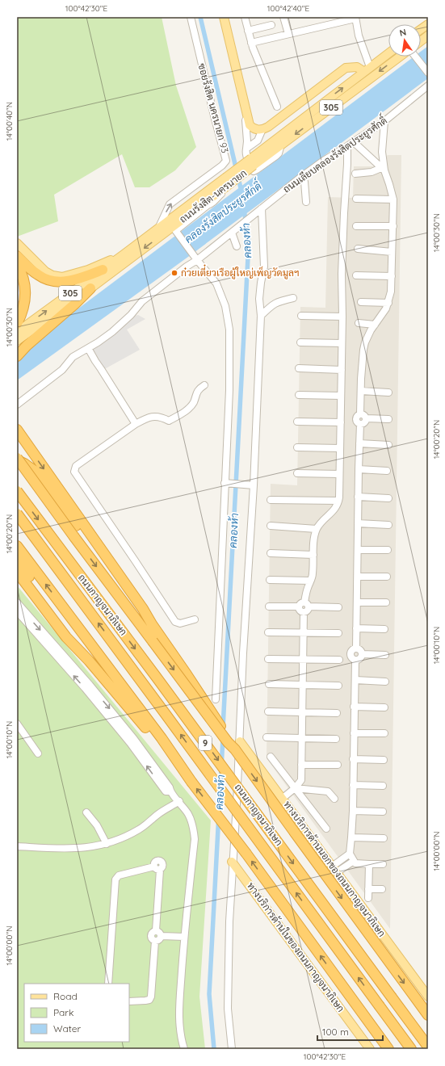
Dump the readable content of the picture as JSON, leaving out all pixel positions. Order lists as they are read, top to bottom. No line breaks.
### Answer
{"streets":{"highway":["ถนนกาญจนาภิเษก","9"],"main road":["305","ถนนรังสิต-นครนายก","ทางบริการด้านนอกของถนนกาญจนาภิเษก","ทางบริการด้านในของถนนกาญจนาภิเษก"],"street":["ซอยรังสิต นครนายก 93","ถนนเลียบคลองรังสิตประยูรศักดิ์"]},"crossings":[["ซอยรังสิต นครนายก 93","ถนนรังสิต-นครนายก"]],"water":["คลองรังสิตประยูรศักดิ์","คลองห้า"],"places":["ก๋วยเตี๋ยวเรือผู้ใหญ่เพ็ญวัดมูลฯ"],"legend":["Road","Park","Water"],"scale_bar":"100 m","north":"top","coordinates":["100°42'30\"E","100°42'40\"E","14°00'40\"N","14°00'30\"N","14°00'20\"N","14°00'10\"N","14°00'00\"N"]}
